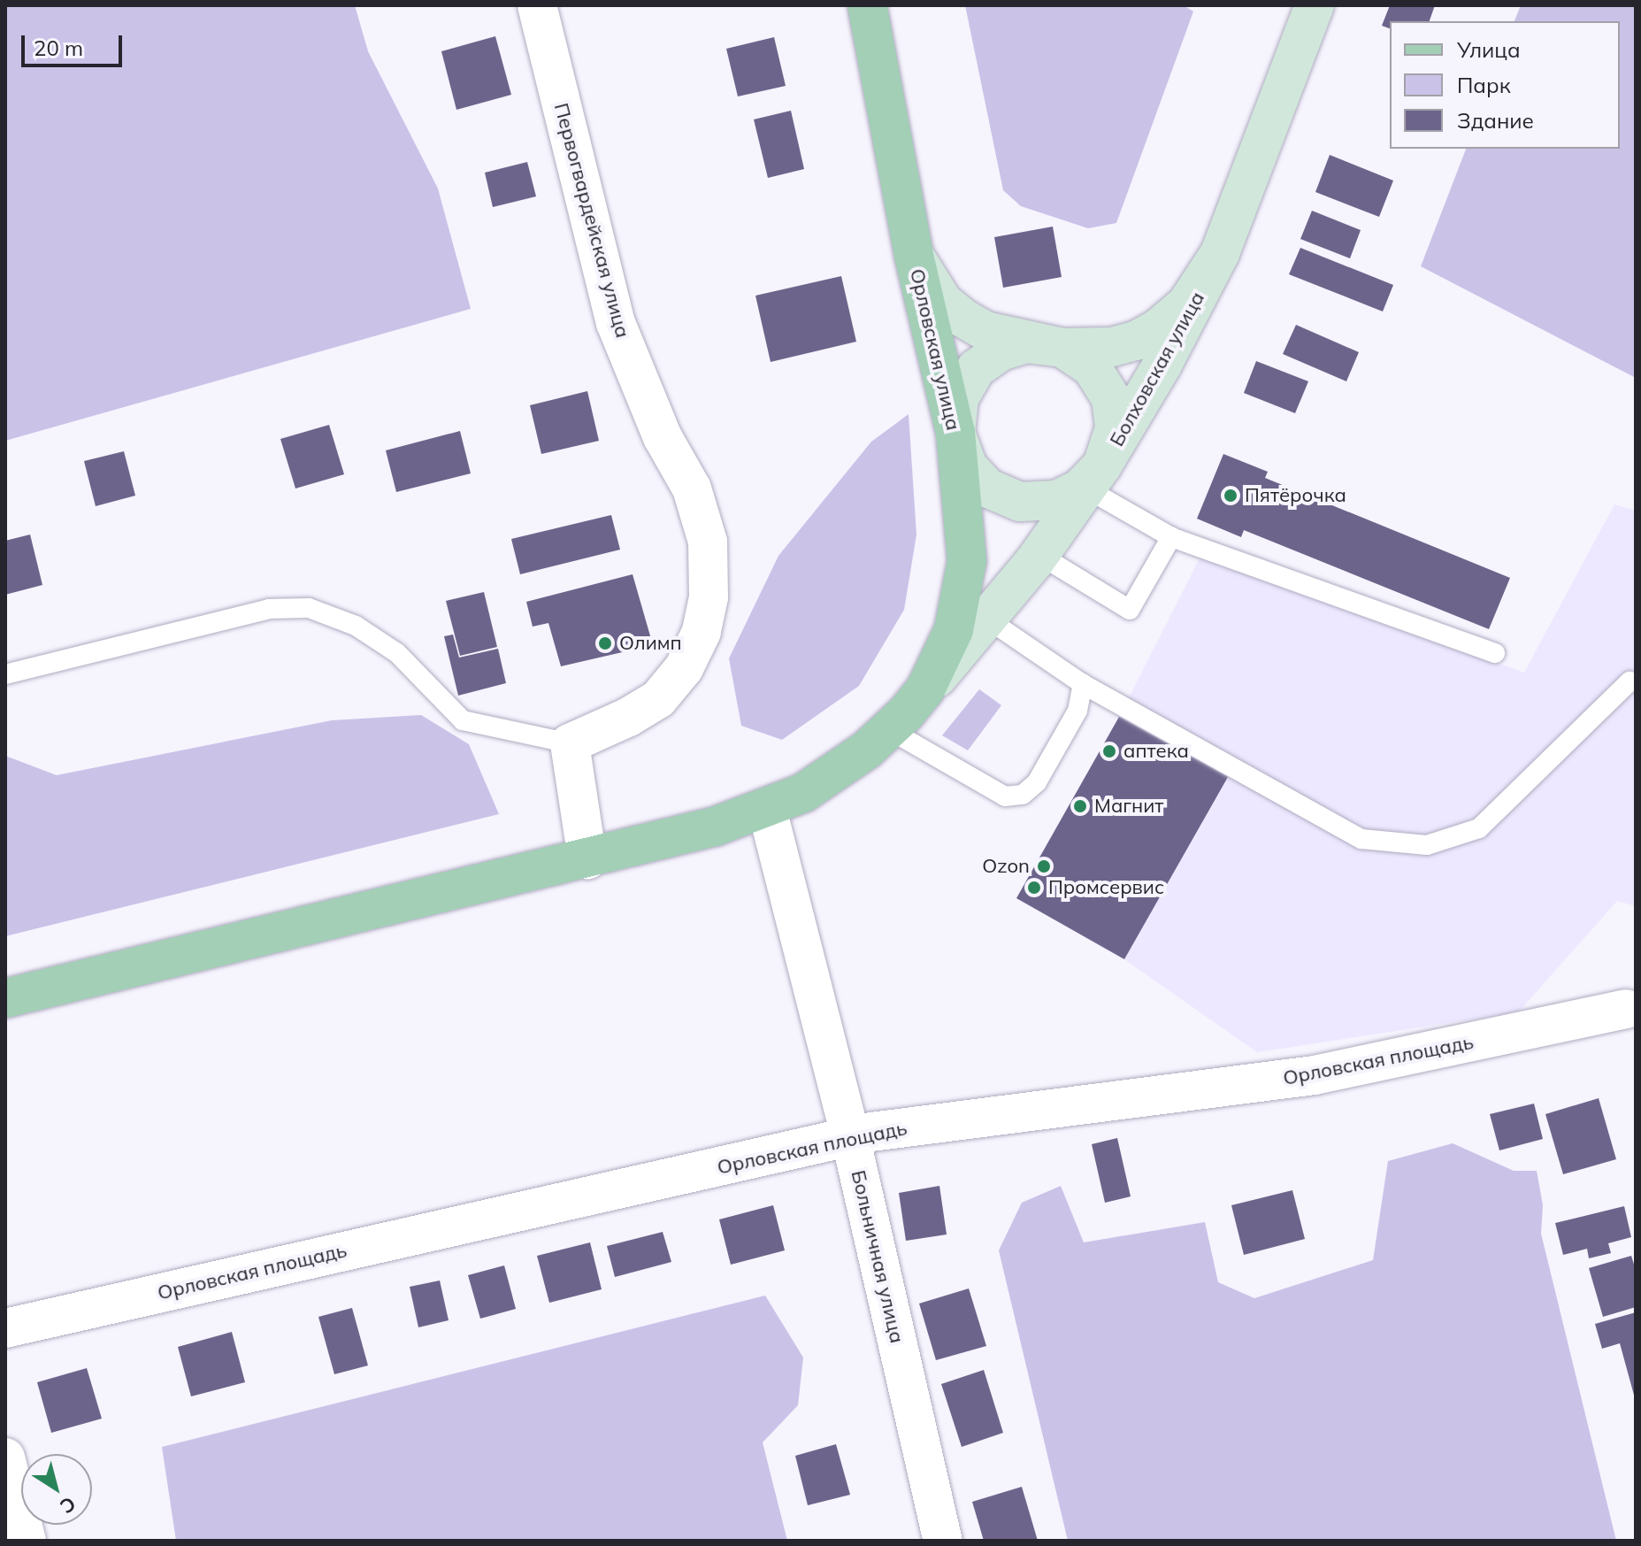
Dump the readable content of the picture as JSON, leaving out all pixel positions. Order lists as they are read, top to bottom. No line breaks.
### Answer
{"streets":{"main road":["Орловская улица","Болховская улица"],"street":["Первогвардейская улица","Орловская площадь","Больничная улица"]},"crossings":[["Орловская улица","Болховская улица"],["Орловская площадь","Больничная улица"]],"places":["Пятёрочка","Олимп","аптека","Магнит","Ozon","Промсервис"],"legend":["Улица","Парк","Здание"],"scale_bar":"20 m","north":"bottom right"}
